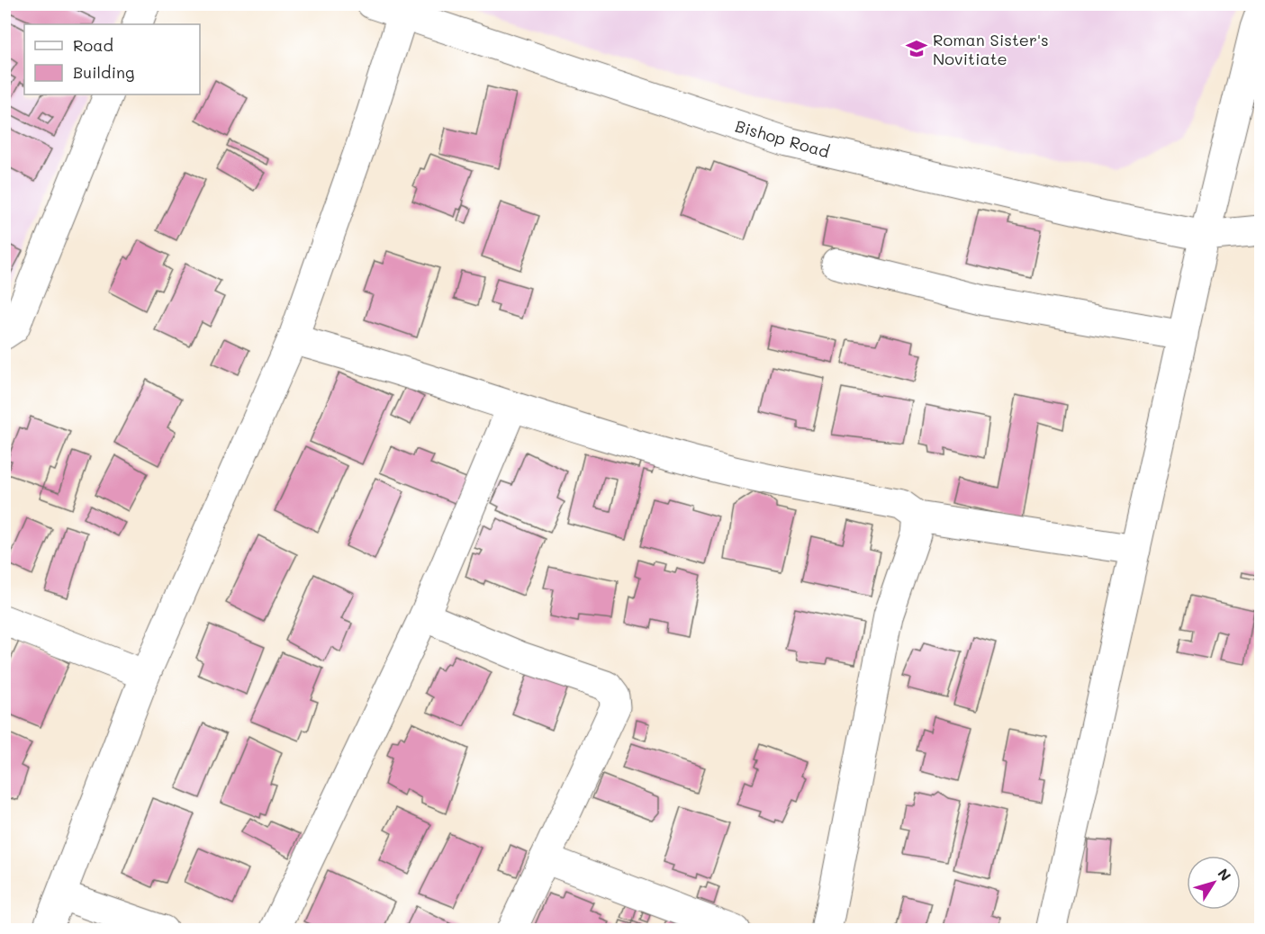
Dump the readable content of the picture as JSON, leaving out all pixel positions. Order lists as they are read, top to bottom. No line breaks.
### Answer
{"streets":{"street":["Bishop Road"]},"places":{"school or university":["Roman Sister's Novitiate"]},"legend":["Road","Building"],"north":"top right"}
